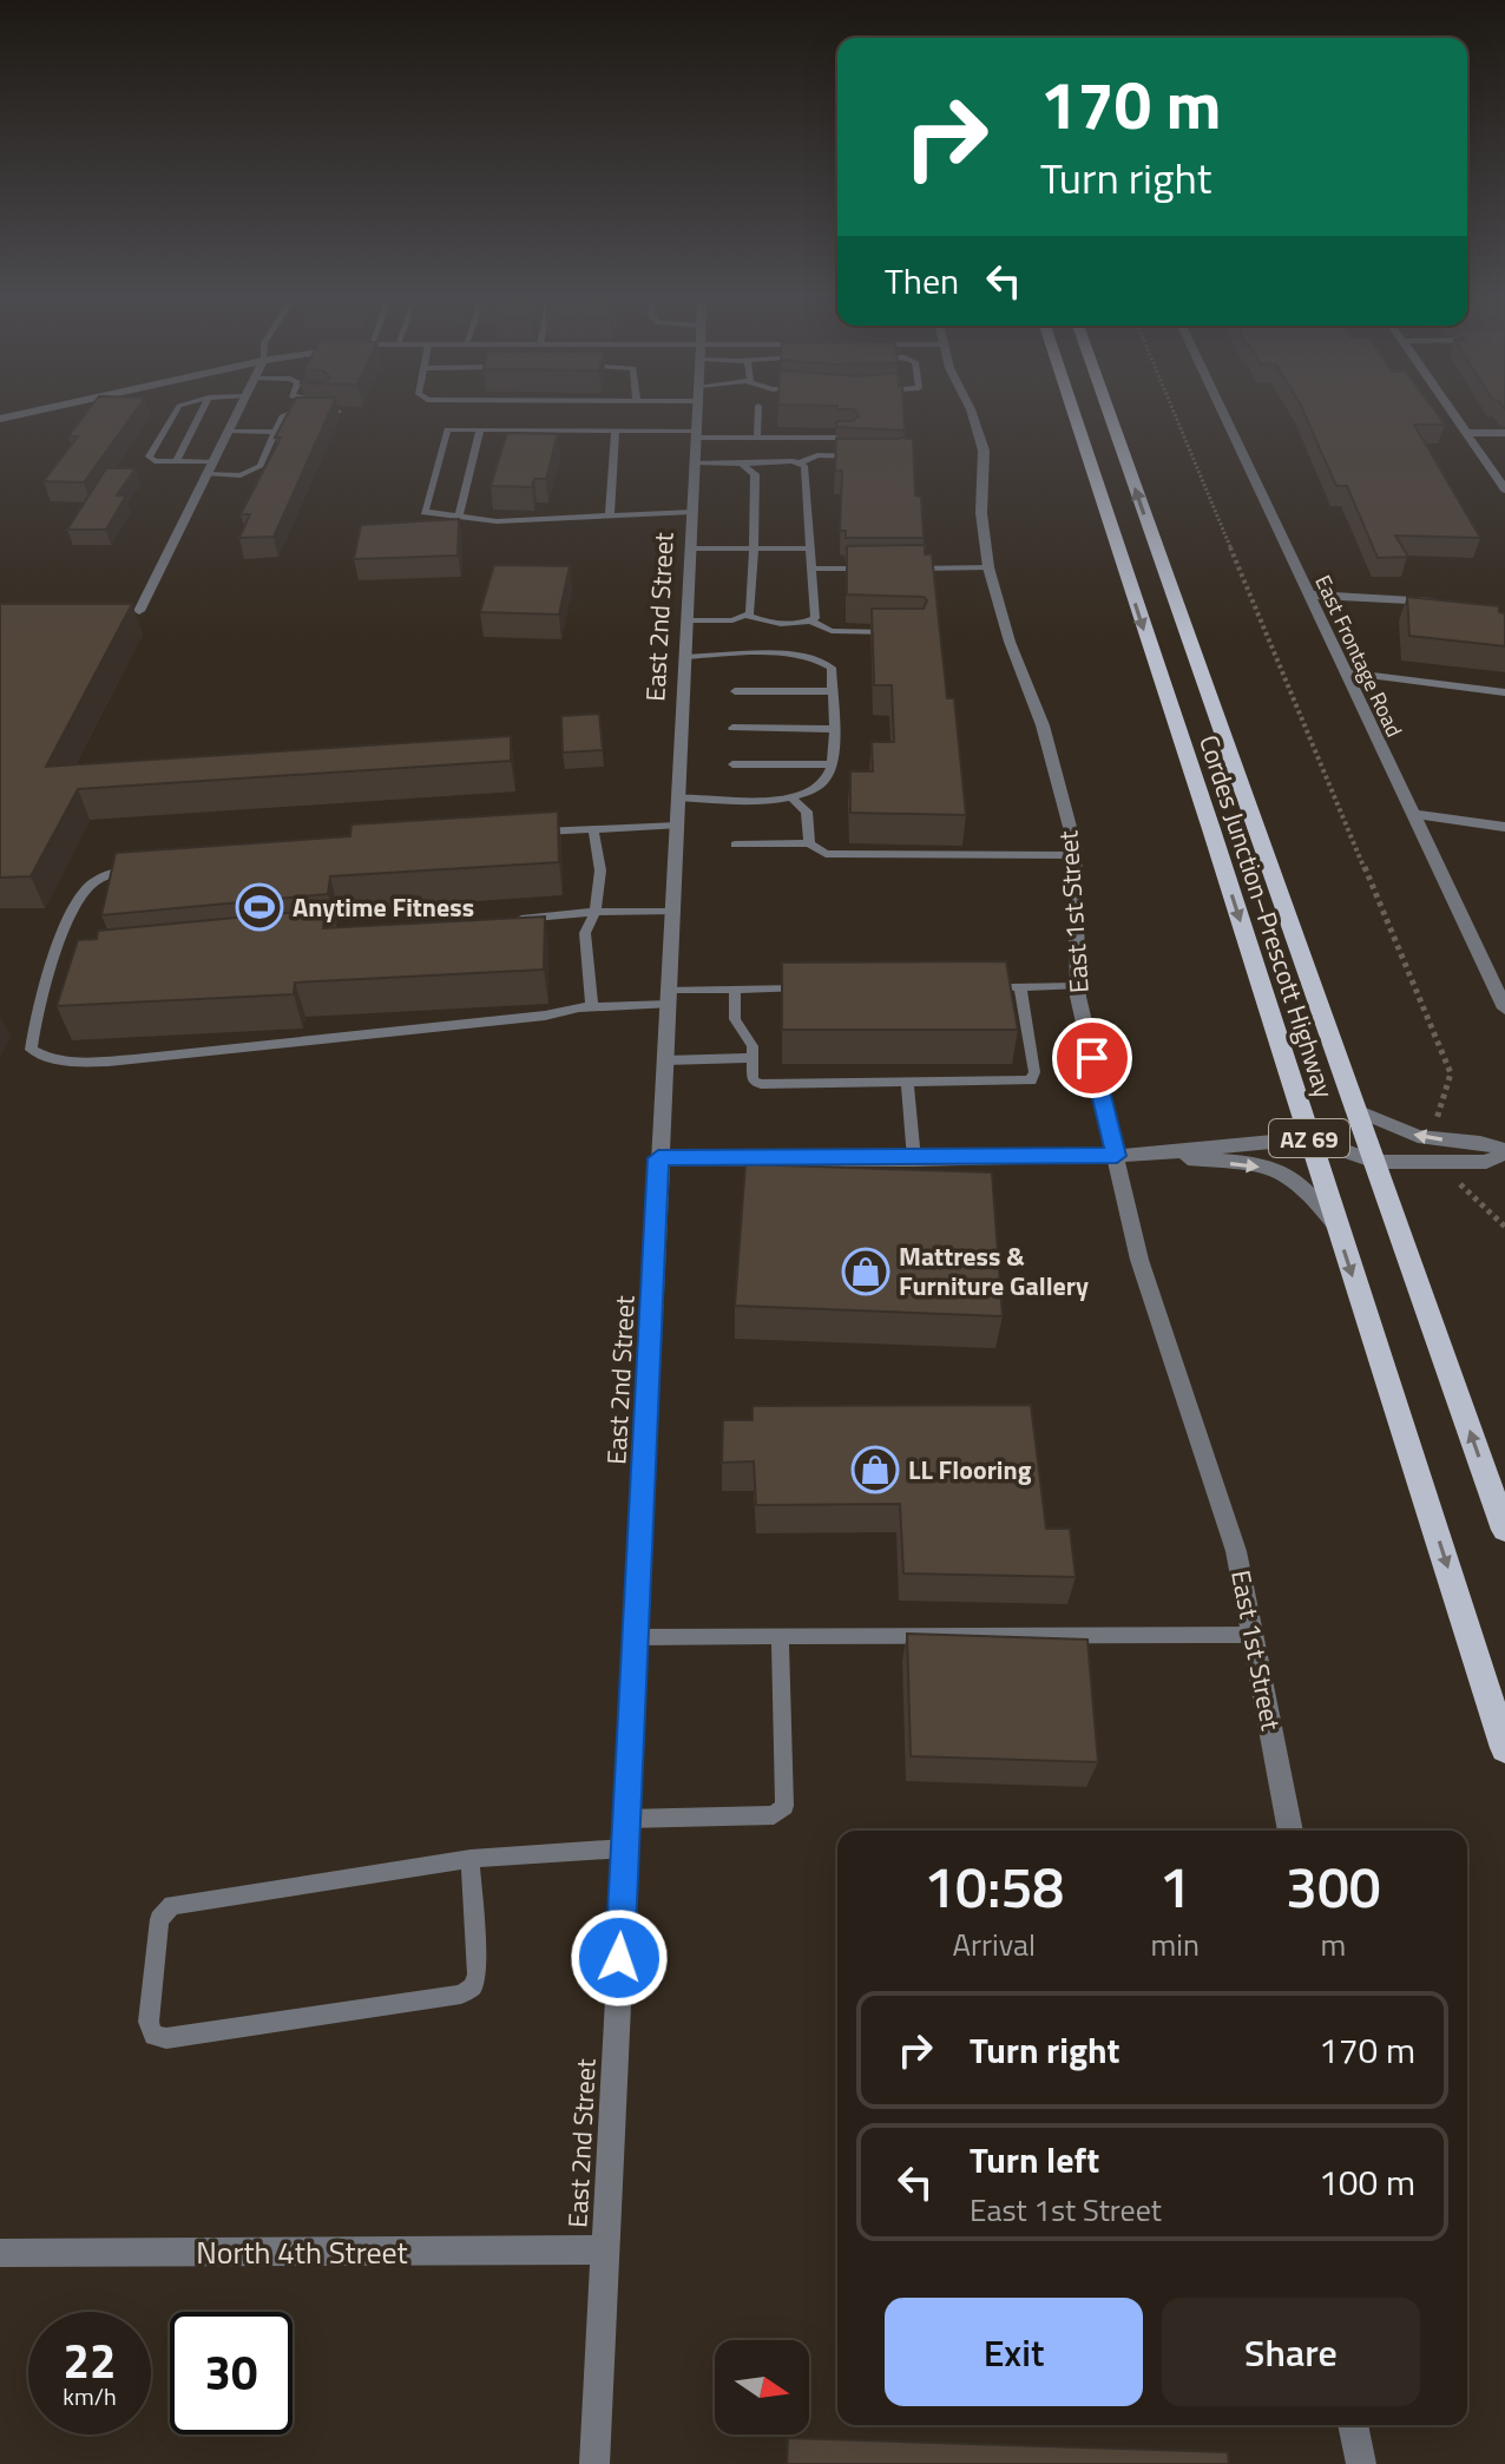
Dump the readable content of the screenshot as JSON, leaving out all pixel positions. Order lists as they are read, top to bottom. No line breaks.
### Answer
{"streets":{"main road":["Cordes Junction–Prescott Highway","AZ 69"],"street":["East 2nd Street","East Frontage Road","East 1st Street","North 4th Street"]},"crossings":[["East 2nd Street","North 4th Street"],["Cordes Junction–Prescott Highway","AZ 69"]],"places":{"sports":["Anytime Fitness"],"shop":["Mattress & Furniture Gallery","LL Flooring"]},"north":"right","page":{"turn":["170 m","Turn right"],"then":"Then","eta":["10:58","Arrival","1","min","300","m"],"list":[{"name":"Turn right","value":"170 m"},{"name":"Turn left","note":"East 1st Street","value":"100 m"}],"buttons":["Exit","Share"],"speed":"22 km/h","limit":"30"}}
